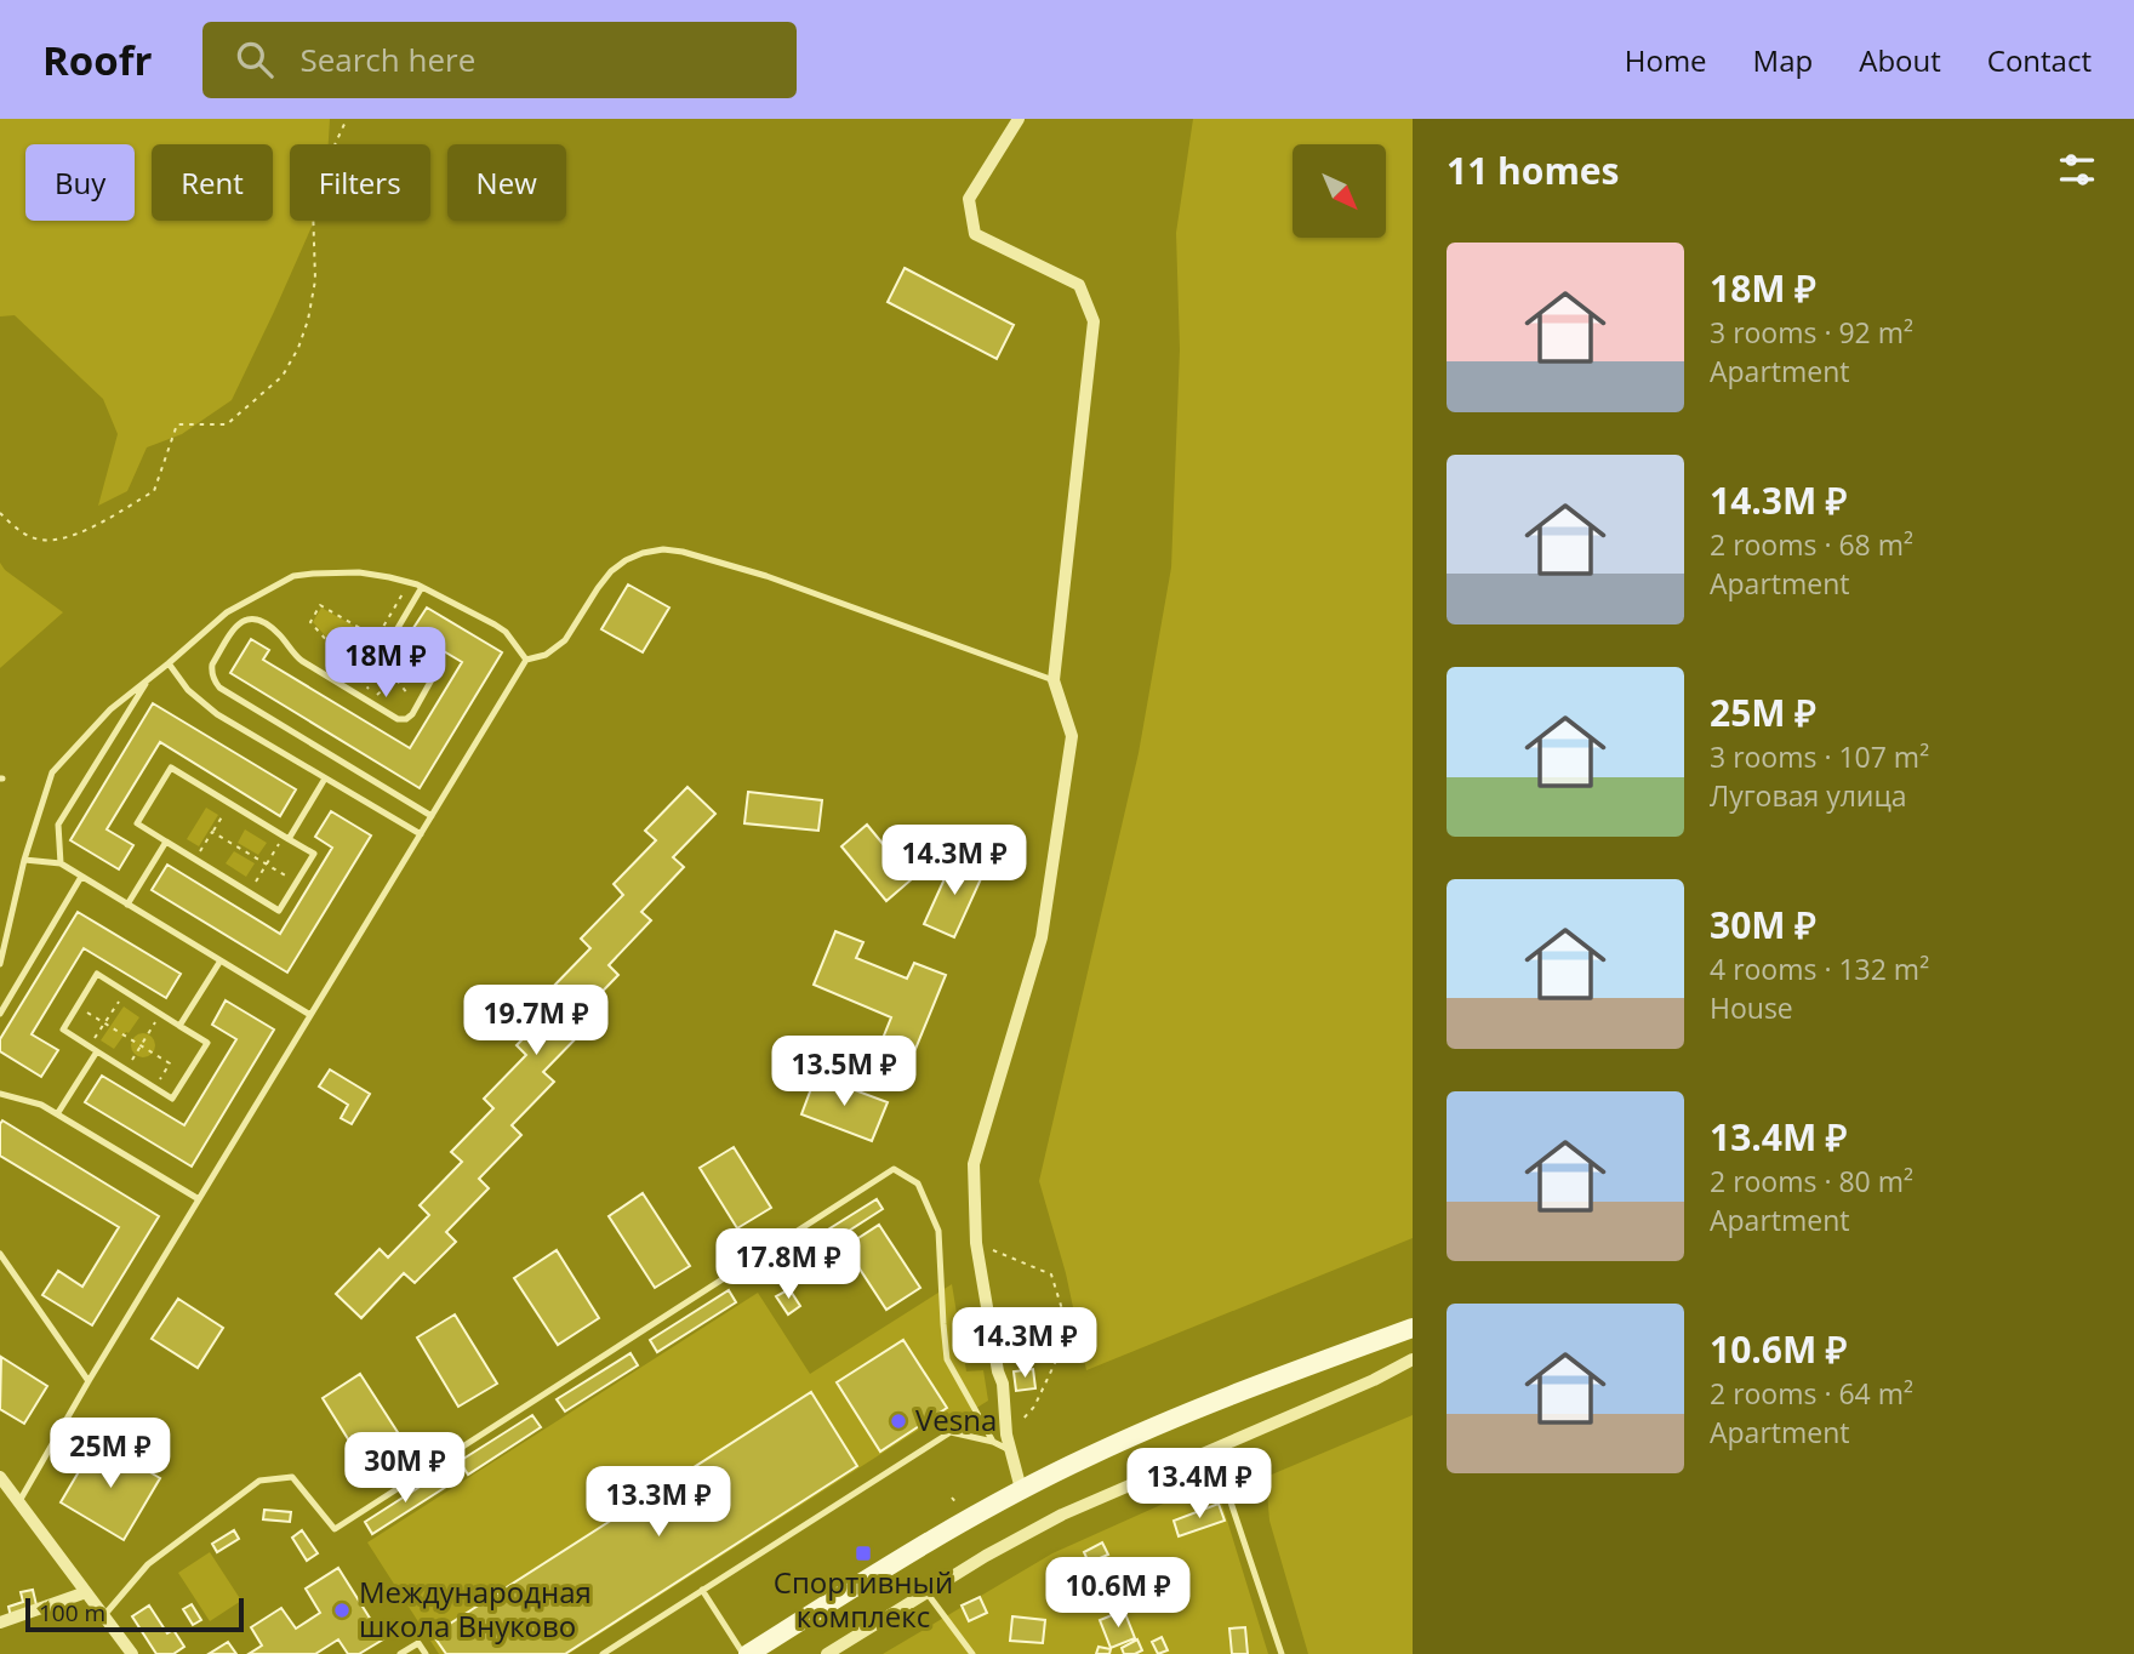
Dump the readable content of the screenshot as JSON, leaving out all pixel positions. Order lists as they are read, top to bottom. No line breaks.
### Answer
{"places":{"other":["Vesna","Международная школа Внуково"],"transit":["Спортивный комплекс"]},"scale_bar":"100 m","north":"bottom right","page":{"header":"Roofr","search":"Search here","nav":["Home","Map","About","Contact"],"heading":"11 homes","chip":["Buy","Rent","Filters","New"],"list":[{"name":"18M ₽","note":"3 rooms · 92 m² · Apartment"},{"name":"14.3M ₽","note":"2 rooms · 68 m² · Apartment"},{"name":"25M ₽","note":"3 rooms · 107 m² · Луговая улица"},{"name":"30M ₽","note":"4 rooms · 132 m² · House"},{"name":"13.4M ₽","note":"2 rooms · 80 m² · Apartment"},{"name":"10.6M ₽","note":"2 rooms · 64 m² · Apartment"}],"price":["18M ₽","14.3M ₽","19.7M ₽","13.5M ₽","17.8M ₽","14.3M ₽","25M ₽","30M ₽","13.4M ₽","13.3M ₽","10.6M ₽"],"scale":"100 m"}}
